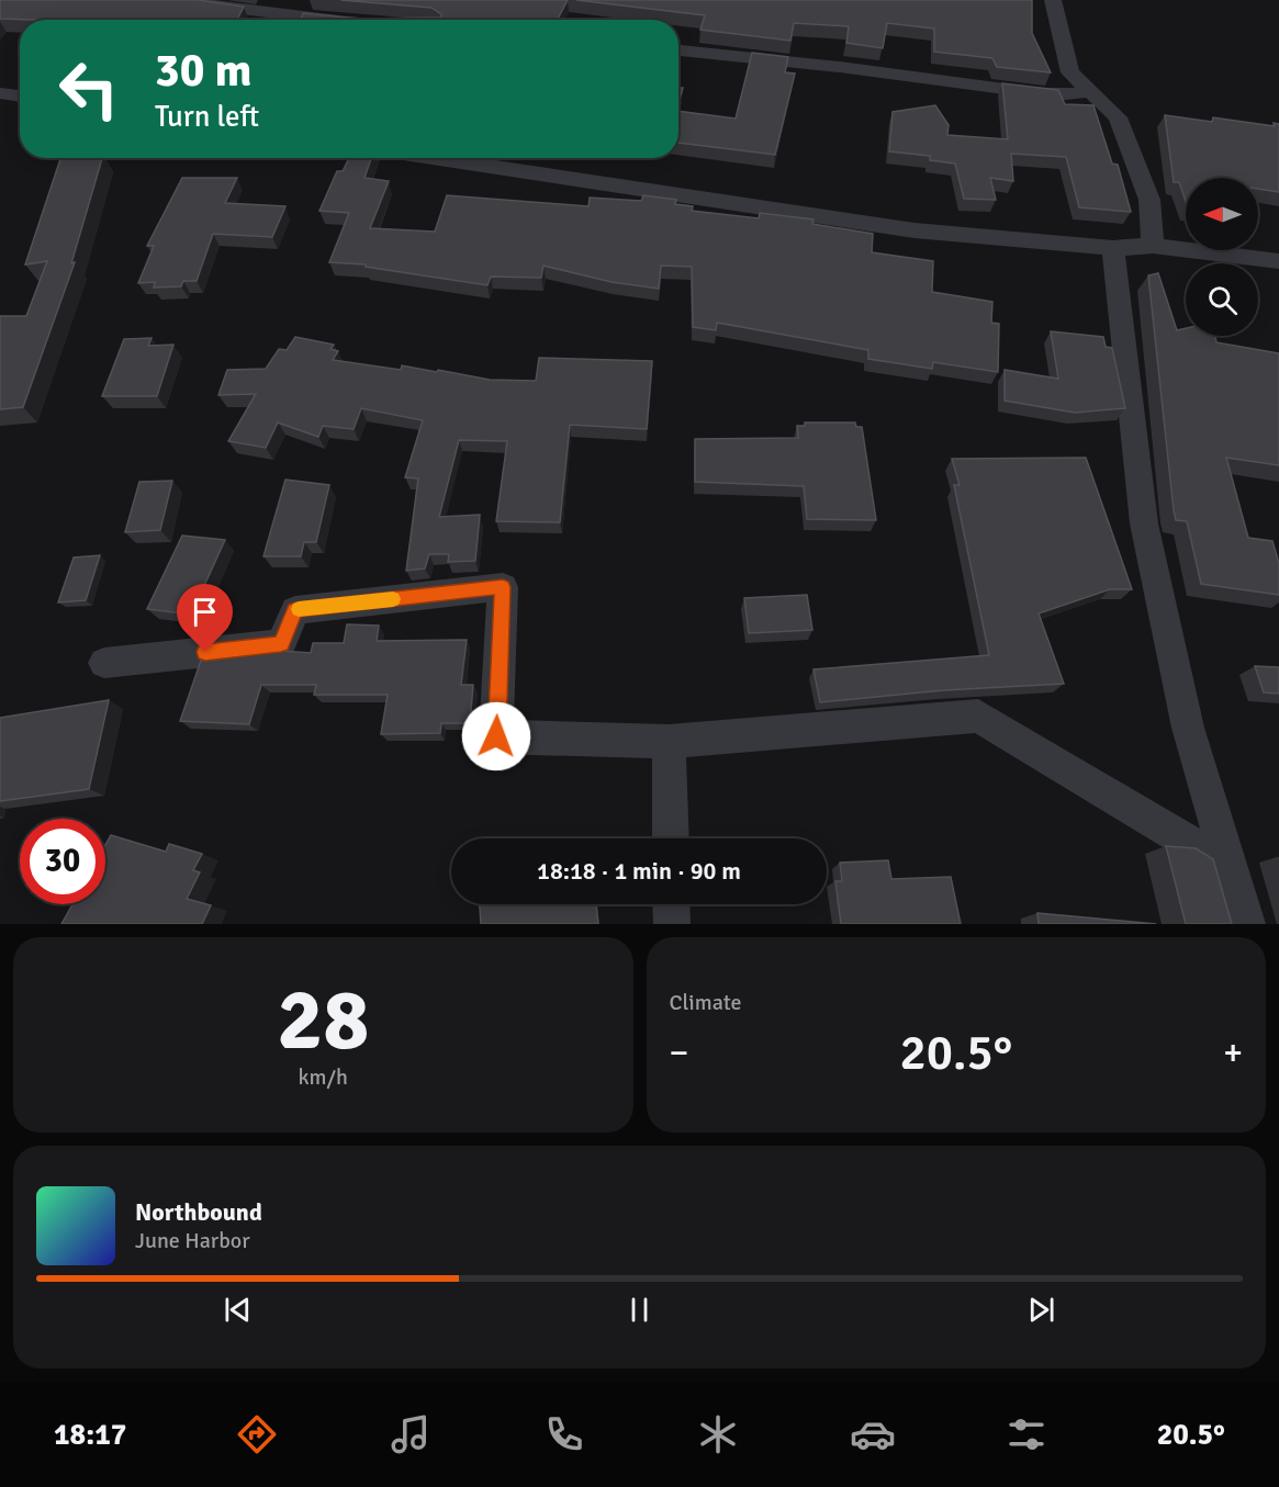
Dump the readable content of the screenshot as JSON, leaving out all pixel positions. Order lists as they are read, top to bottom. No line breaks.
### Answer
{"north":"left","page":{"turn":["30 m","Turn left"],"limit":"30","trip":"18:18 · 1 min · 90 m","tile":[["28","km/h"],"Climate"],"heat":["−","20.5°","+"],"song":["Northbound","June Harbor"],"tabs":["18:17","20.5°"]}}
